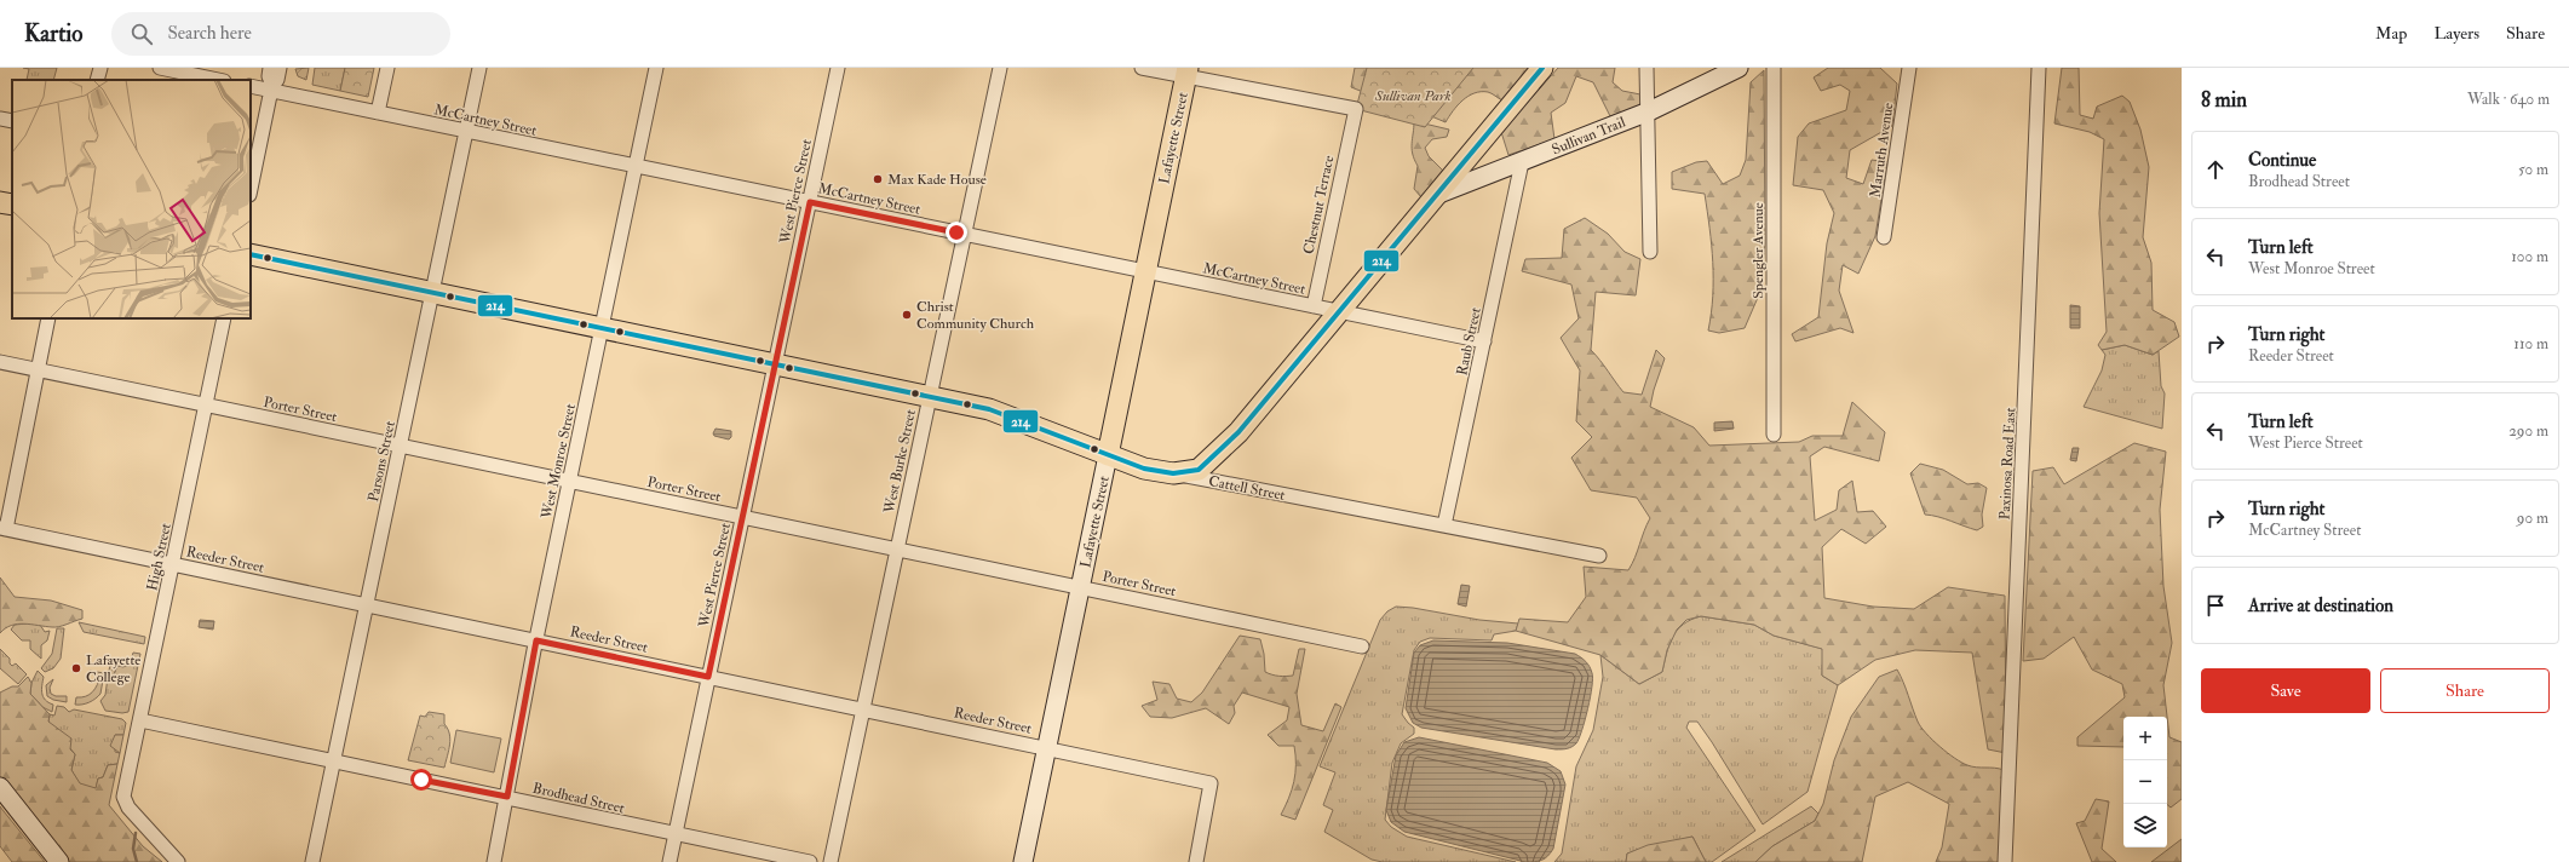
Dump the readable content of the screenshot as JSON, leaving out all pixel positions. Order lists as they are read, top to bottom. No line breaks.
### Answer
{"streets":{"main road":["Lafayette Street","Cattell Street"],"street":["McCartney Street","Sullivan Trail","Marruth Avenue","West Pierce Street","Chestnut Terrace","Spengler Avenue","Raub Street","Porter Street","Parsons Street","West Monroe Street","West Burke Street","Paxinosa Road East","High Street","Reeder Street","Brodhead Street"]},"crossings":[["McCartney Street","Lafayette Street"],["McCartney Street","West Pierce Street"],["McCartney Street","Chestnut Terrace"],["McCartney Street","Raub Street"],["McCartney Street","Parsons Street"],["McCartney Street","West Monroe Street"],["McCartney Street","West Burke Street"],["Sullivan Trail","Raub Street"],["Lafayette Street","Chestnut Terrace"],["Lafayette Street","Porter Street"],["Lafayette Street","Cattell Street"],["Lafayette Street","Reeder Street"],["West Pierce Street","Porter Street"],["West Pierce Street","Cattell Street"],["West Pierce Street","Reeder Street"],["West Pierce Street","Brodhead Street"],["Raub Street","Cattell Street"],["Porter Street","Parsons Street"],["Porter Street","West Monroe Street"],["Porter Street","West Burke Street"],["Porter Street","High Street"],["Parsons Street","Cattell Street"],["Parsons Street","Reeder Street"],["Parsons Street","Brodhead Street"],["West Monroe Street","Cattell Street"],["West Monroe Street","Reeder Street"],["West Monroe Street","Brodhead Street"],["West Burke Street","Cattell Street"],["West Burke Street","Reeder Street"],["High Street","Reeder Street"],["High Street","Brodhead Street"]],"parks":["Sullivan Park"],"places":["Max Kade House","Christ Community Church","Lafayette College"],"lines":["transit line 214"],"page":{"header":"Kartio","search":"Search here","nav":["Map","Layers","Share"],"heading":["8 min","Walk · 640 m"],"list":[["Continue","Brodhead Street","50 m"],["Turn left","West Monroe Street","100 m"],["Turn right","Reeder Street","110 m"],["Turn left","West Pierce Street","290 m"],["Turn right","McCartney Street","90 m"],"Arrive at destination"],"buttons":["Save","Share"],"map_buttons":["+","−"]}}
